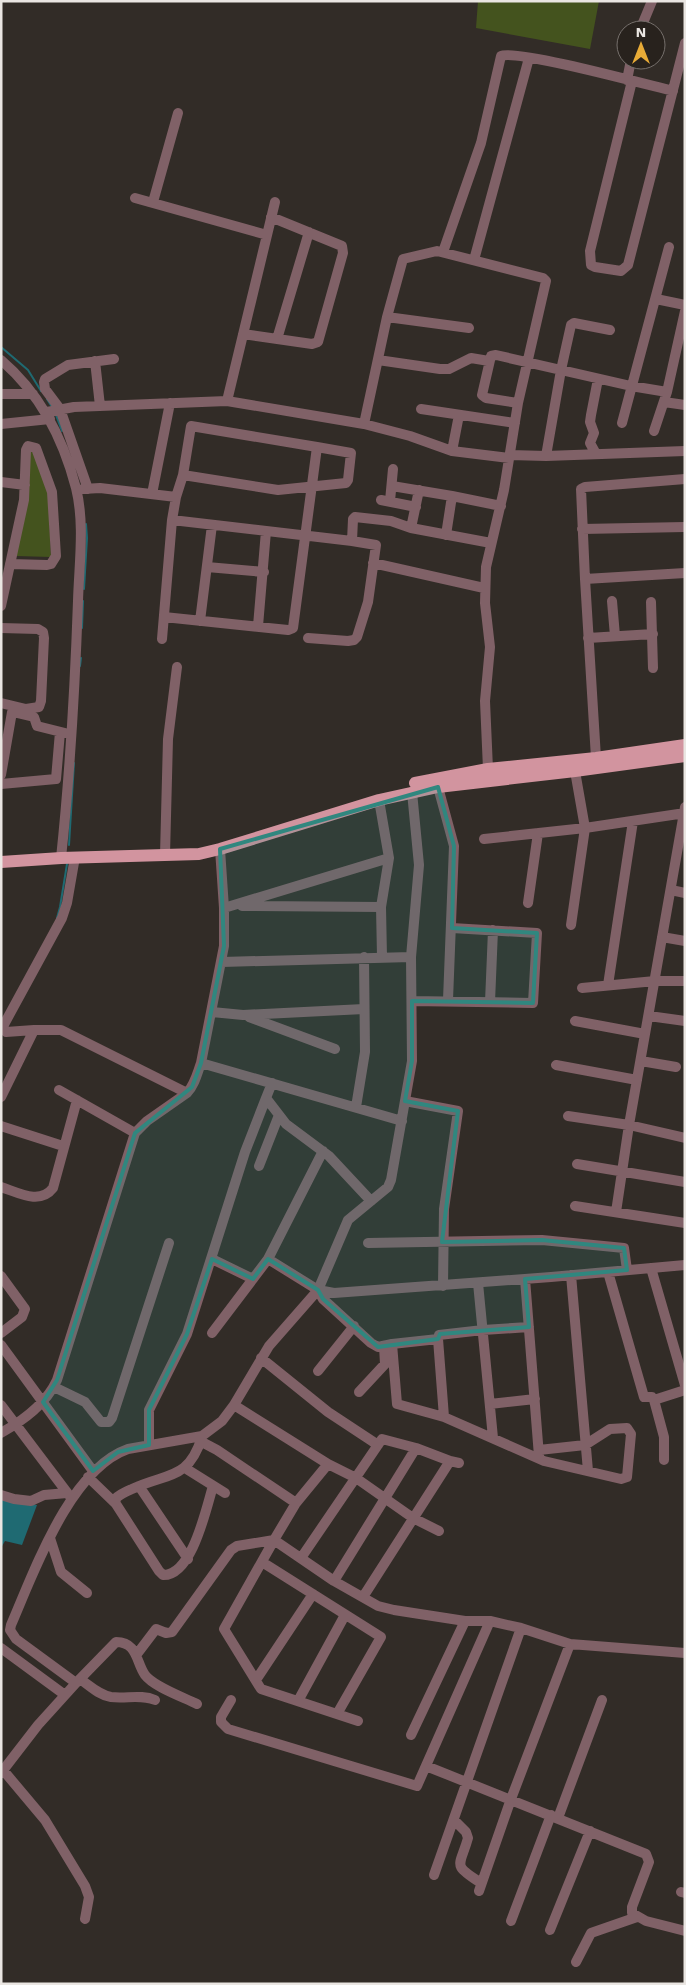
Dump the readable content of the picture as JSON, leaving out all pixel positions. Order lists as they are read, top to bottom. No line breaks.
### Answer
{"north":"top"}
